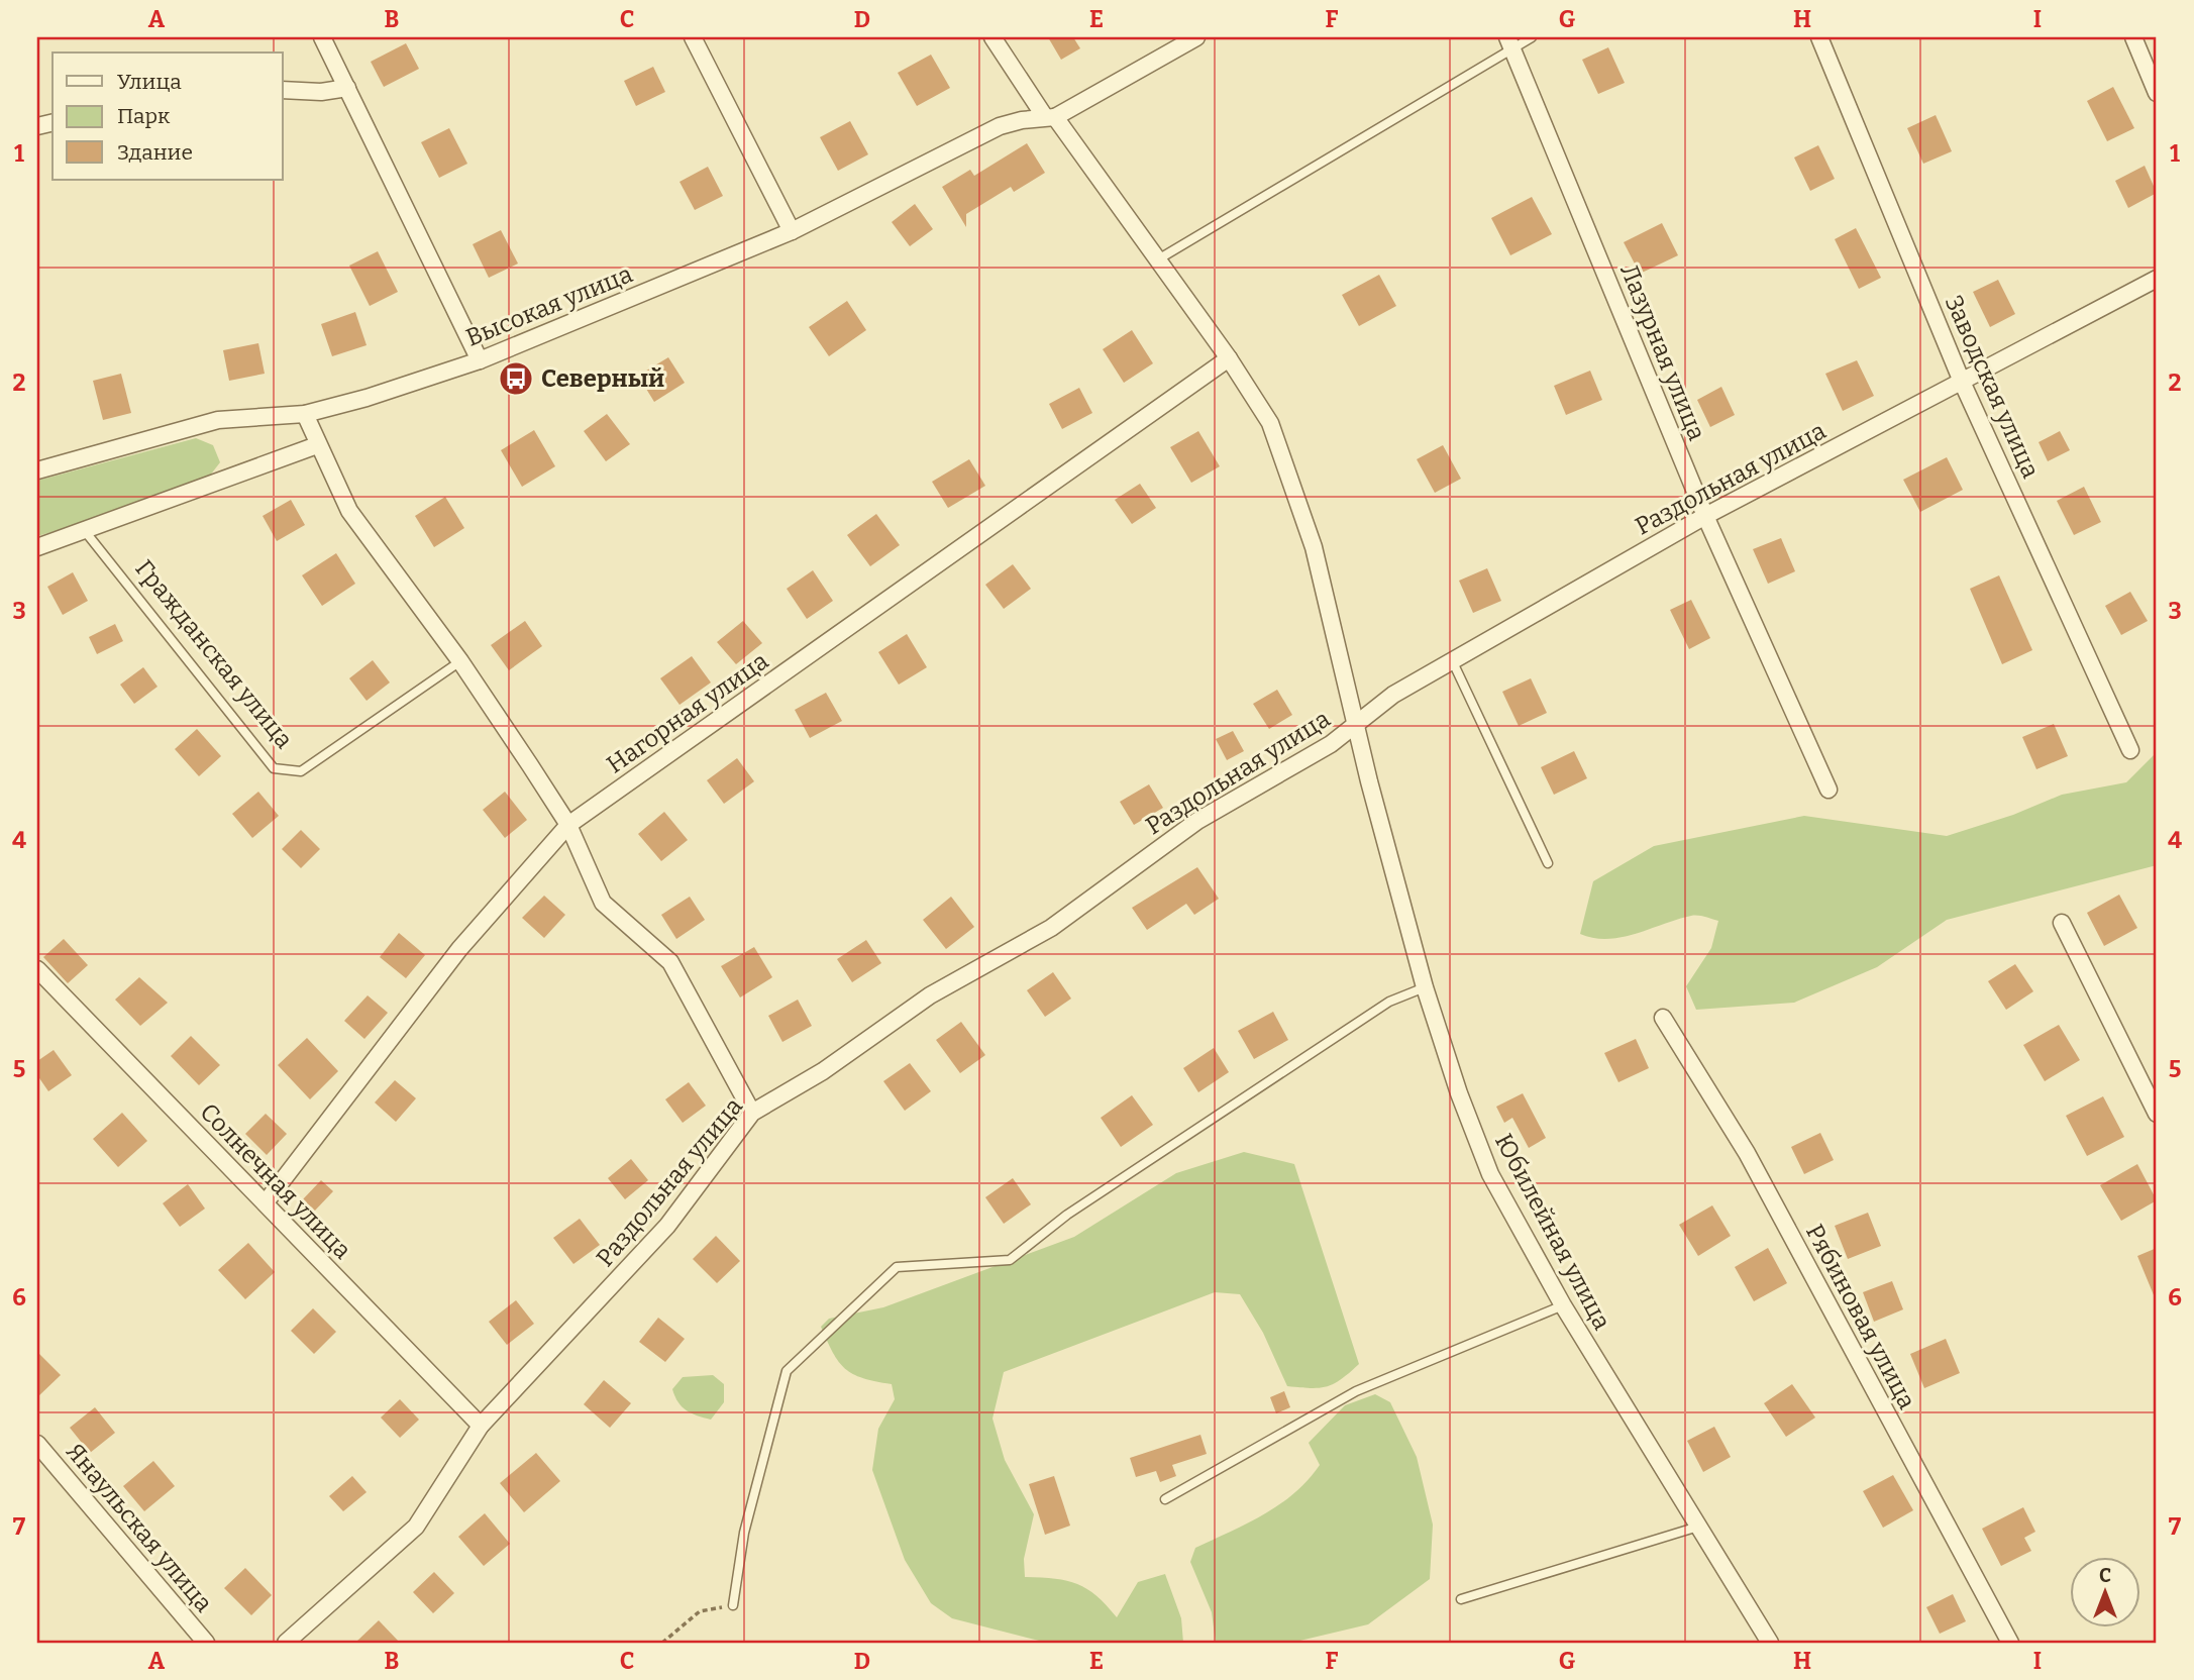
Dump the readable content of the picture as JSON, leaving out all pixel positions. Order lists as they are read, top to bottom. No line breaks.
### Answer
{"streets":{"street":["Высокая улица","Лазурная улица","Заводская улица","Раздольная улица","Нагорная улица","Солнечная улица","Юбилейная улица","Рябиновая улица","Янаульская улица"],"lane":["Гражданская улица"]},"crossings":[["Высокая улица","Юбилейная улица"],["Лазурная улица","Раздольная улица"],["Заводская улица","Раздольная улица"],["Раздольная улица","Солнечная улица"],["Раздольная улица","Юбилейная улица"],["Нагорная улица","Солнечная улица"],["Нагорная улица","Юбилейная улица"]],"places":{"bus stop":["Северный"]},"legend":["Улица","Парк","Здание"],"north":"top","grid":{"columns":["A","B","C","D","E","F","G","H","I"],"rows":["1","2","3","4","5","6","7"]}}
